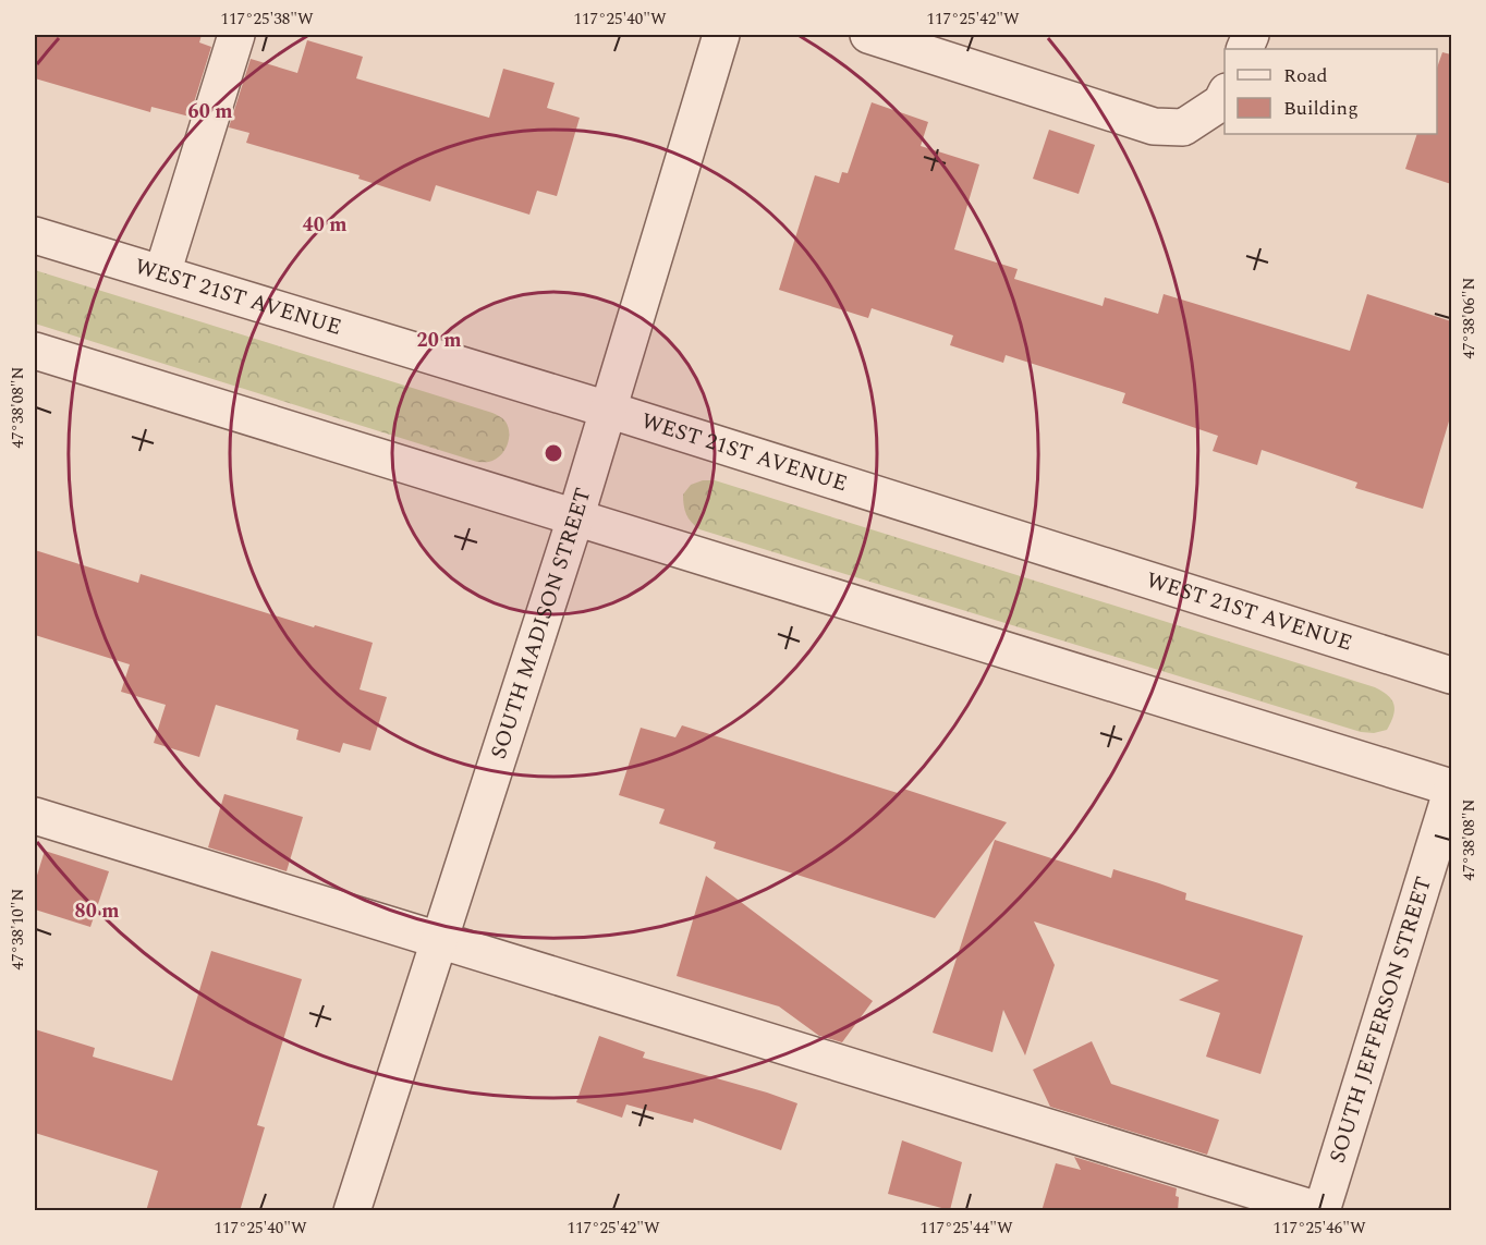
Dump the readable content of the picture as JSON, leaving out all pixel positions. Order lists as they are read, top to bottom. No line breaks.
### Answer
{"streets":{"street":["WEST 21ST AVENUE","SOUTH MADISON STREET","SOUTH JEFFERSON STREET"]},"crossings":[["WEST 21ST AVENUE","SOUTH MADISON STREET"]],"legend":["Road","Building"],"coordinates":["117°25'38\"W","117°25'40\"W","117°25'42\"W","47°38'06\"N","47°38'08\"N","47°38'10\"N","117°25'44\"W","117°25'46\"W"],"rings":["60 m","40 m","20 m","80 m"]}
